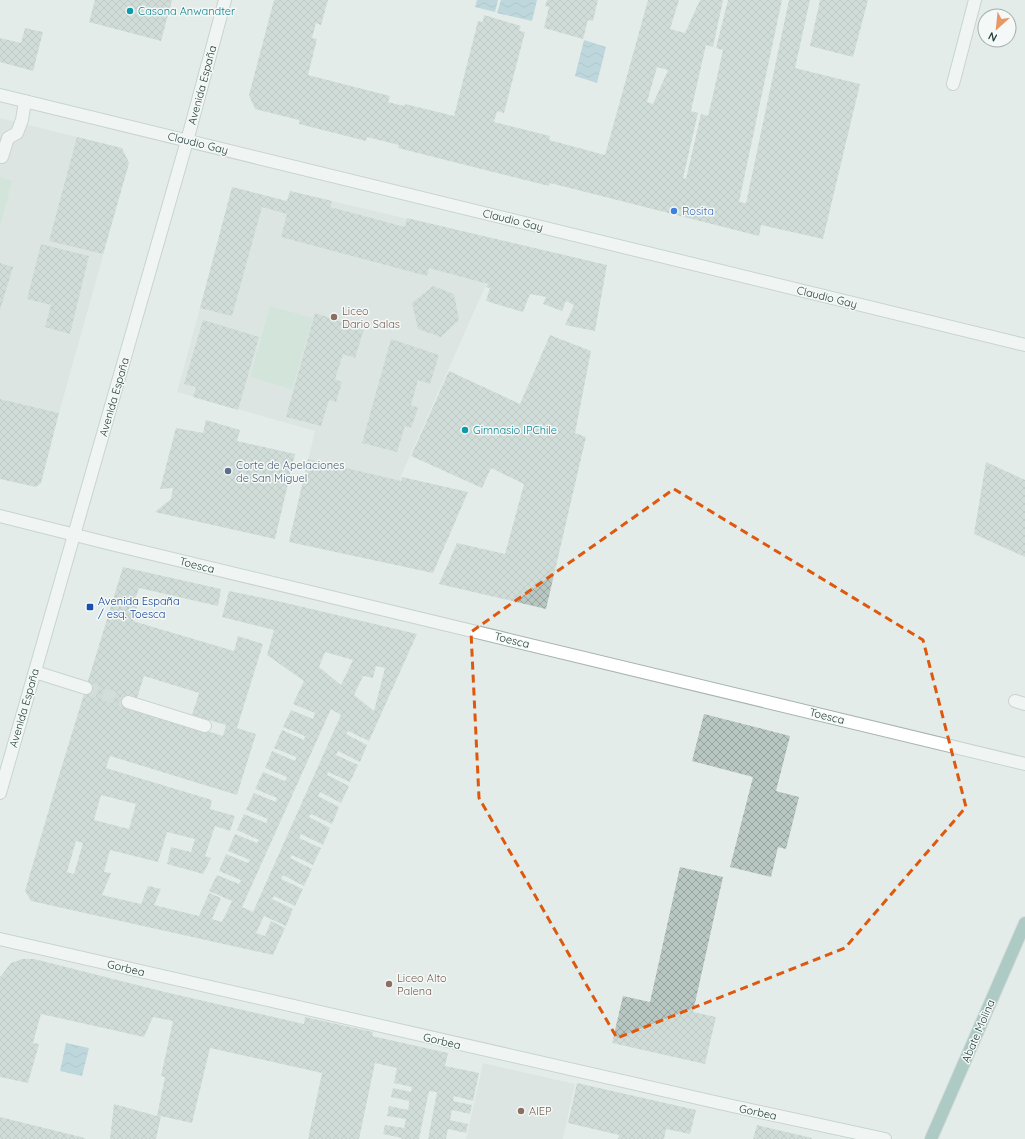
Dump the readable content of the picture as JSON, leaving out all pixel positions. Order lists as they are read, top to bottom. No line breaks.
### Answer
{"streets":{"main road":["Abate Molina"],"street":["Avenida España","Claudio Gay","Toesca","Gorbea"]},"crossings":[["Avenida España","Claudio Gay"],["Avenida España","Toesca"]],"places":{"other":["Casona Anwandter","Rosita","Liceo Dario Salas","Gimnasio IPChile","Corte de Apelaciones de San Miguel","Liceo Alto Palena","AIEP"],"transit":["Avenida España / esq. Toesca"]},"north":"bottom left"}
